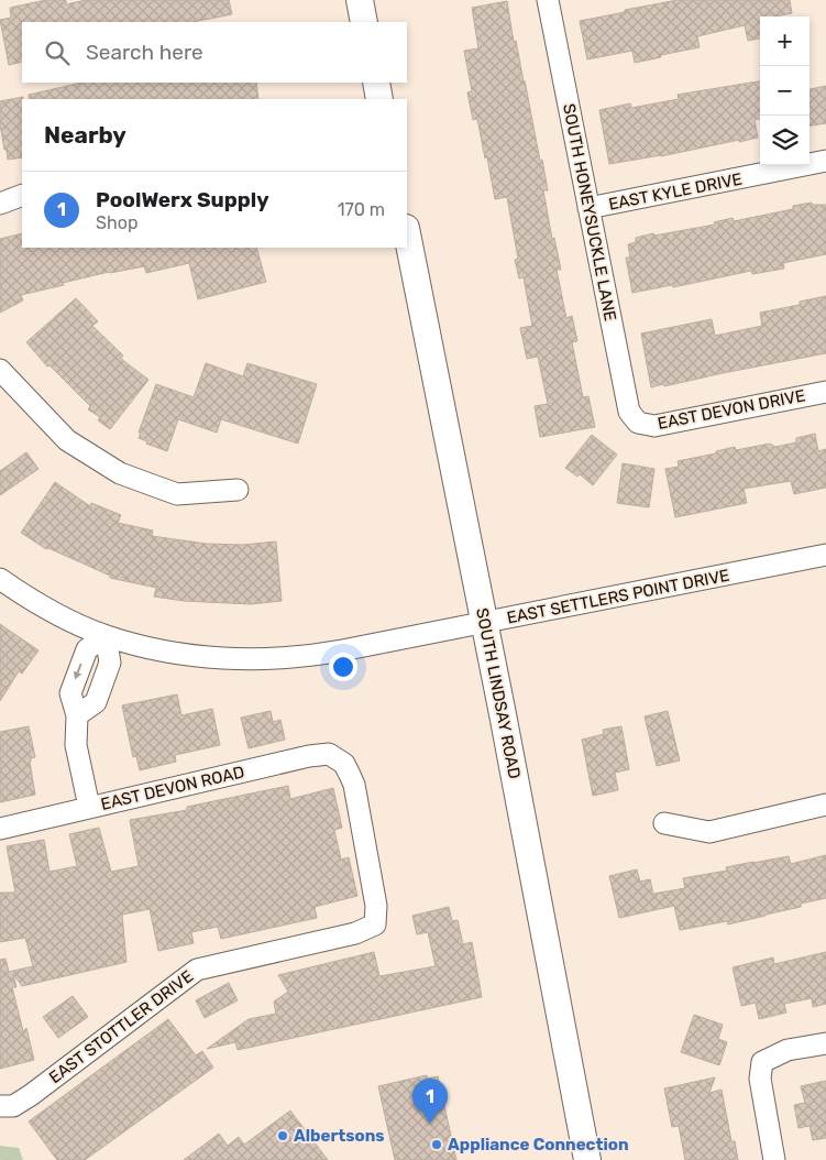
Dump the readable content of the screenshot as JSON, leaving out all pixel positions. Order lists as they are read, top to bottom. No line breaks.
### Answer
{"streets":{"main road":["SOUTH LINDSAY ROAD"],"street":["EAST KYLE DRIVE","SOUTH HONEYSUCKLE LANE","EAST DEVON DRIVE","EAST SETTLERS POINT DRIVE","EAST DEVON ROAD","EAST STOTTLER DRIVE"]},"crossings":[["EAST KYLE DRIVE","SOUTH HONEYSUCKLE LANE"],["SOUTH HONEYSUCKLE LANE","EAST DEVON DRIVE"],["EAST SETTLERS POINT DRIVE","SOUTH LINDSAY ROAD"],["EAST DEVON ROAD","EAST STOTTLER DRIVE"]],"places":["Albertsons","Appliance Connection"],"page":{"map_buttons":["+","−"],"search":"Search here","heading":"Nearby","list":[{"mark":"1","name":"PoolWerx Supply","note":"Shop","value":"170 m"}],"pins":"1"}}
